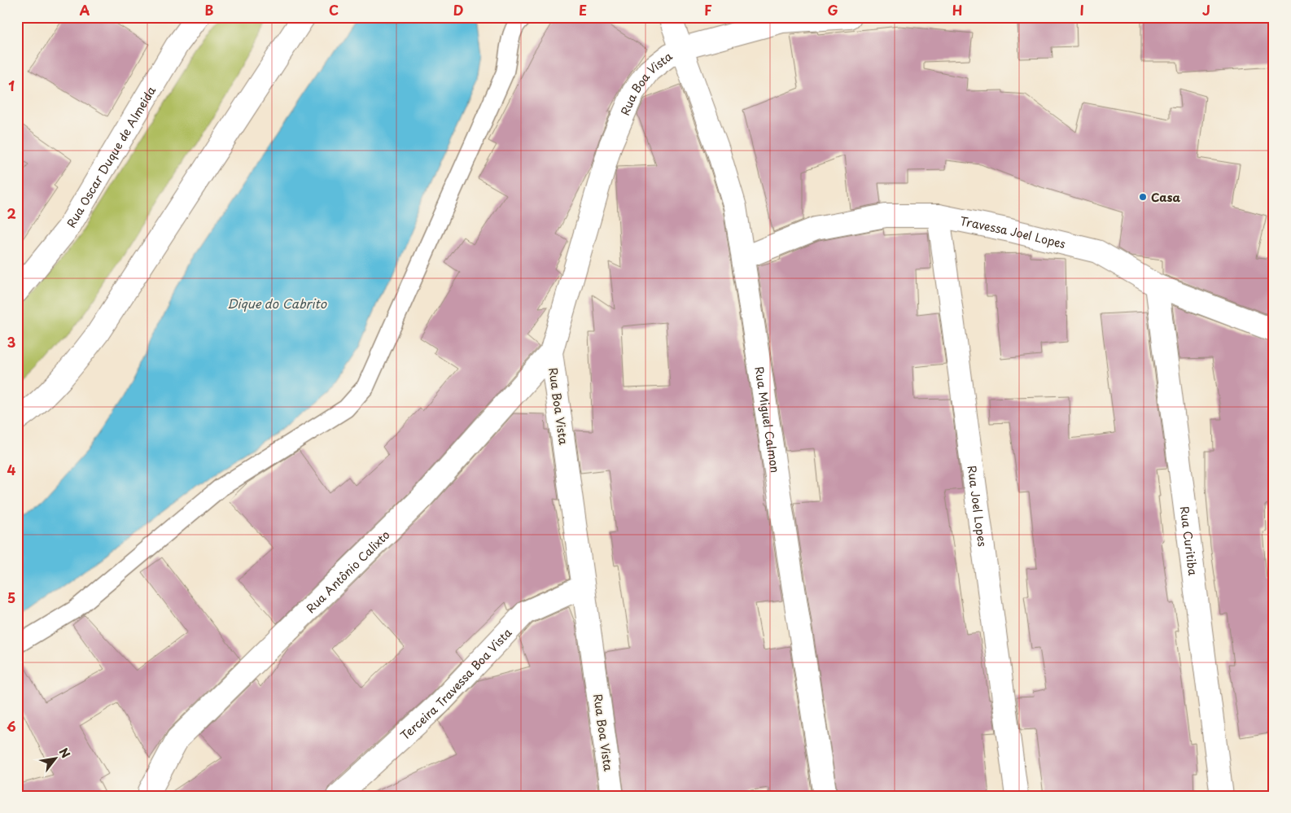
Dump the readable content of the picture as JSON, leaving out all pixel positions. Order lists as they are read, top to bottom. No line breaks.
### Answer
{"streets":{"street":["Rua Boa Vista","Rua Oscar Duque de Almeida","Travessa Joel Lopes","Rua Miguel Calmon","Rua Joel Lopes","Rua Curitiba","Rua Antônio Calixto","Terceira Travessa Boa Vista"]},"crossings":[["Rua Boa Vista","Rua Miguel Calmon"],["Rua Boa Vista","Rua Antônio Calixto"],["Rua Boa Vista","Terceira Travessa Boa Vista"],["Travessa Joel Lopes","Rua Miguel Calmon"],["Travessa Joel Lopes","Rua Joel Lopes"],["Travessa Joel Lopes","Rua Curitiba"]],"water":["Dique do Cabrito"],"places":["Casa"],"north":"top right","grid":{"columns":["A","B","C","D","E","F","G","H","I","J"],"rows":["1","2","3","4","5","6"]}}
